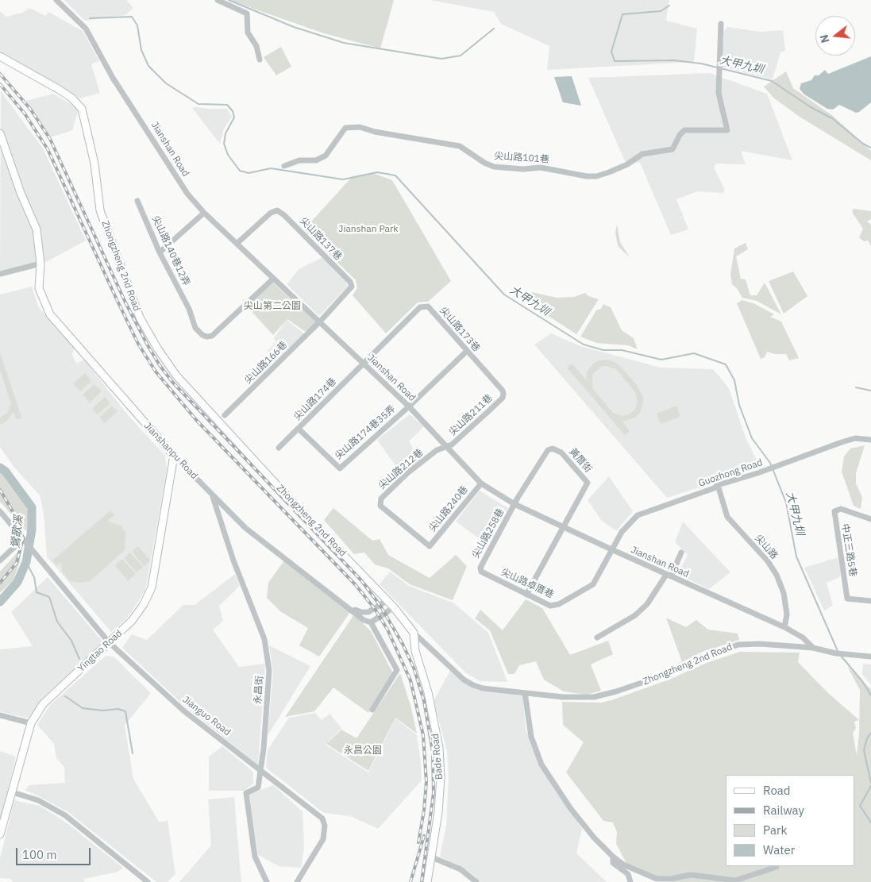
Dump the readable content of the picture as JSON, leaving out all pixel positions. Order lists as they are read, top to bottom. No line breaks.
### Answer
{"streets":{"main road":["Zhongzheng 2nd Road","Jianshanpu Road","Yingtao Road","Bade Road"],"street":["Jianshan Road","尖山路101巷","尖山路137巷","尖山路140巷12弄","尖山路173巷","尖山路166巷","尖山路174巷","尖山路211巷","尖山路174巷35弄","黃厝街","尖山路212巷","Guozhong Road","尖山路240巷","尖山路258巷","尖山路","中正三路5巷","尖山路卓厝巷","永昌街","Jianguo Road"]},"crossings":[["Jianshan Road","尖山路137巷"],["Jianshan Road","尖山路140巷12弄"],["Jianshan Road","Zhongzheng 2nd Road"],["Jianshan Road","尖山路173巷"],["Jianshan Road","尖山路166巷"],["Jianshan Road","尖山路174巷"],["Jianshan Road","尖山路211巷"],["Jianshan Road","尖山路174巷35弄"],["Jianshan Road","黃厝街"],["Jianshan Road","尖山路212巷"],["Jianshan Road","Guozhong Road"],["Jianshan Road","尖山路240巷"],["Jianshan Road","尖山路258巷"],["Jianshan Road","尖山路"],["Jianshan Road","尖山路卓厝巷"],["尖山路137巷","尖山路166巷"],["Zhongzheng 2nd Road","Jianshanpu Road"],["Zhongzheng 2nd Road","Bade Road"],["尖山路173巷","尖山路174巷"],["尖山路173巷","尖山路211巷"],["尖山路174巷","尖山路174巷35弄"],["尖山路211巷","尖山路212巷"],["Jianshanpu Road","Yingtao Road"],["Jianshanpu Road","永昌街"],["黃厝街","尖山路258巷"],["尖山路212巷","尖山路240巷"],["Guozhong Road","尖山路"],["Guozhong Road","尖山路卓厝巷"],["尖山路258巷","尖山路卓厝巷"],["Yingtao Road","Jianguo Road"],["永昌街","Jianguo Road"]],"water":["大甲九圳","鶯歌溪"],"parks":["Jianshan Park","尖山第二公園","永昌公園"],"legend":["Road","Railway","Park","Water"],"scale_bar":"100 m","north":"left"}
